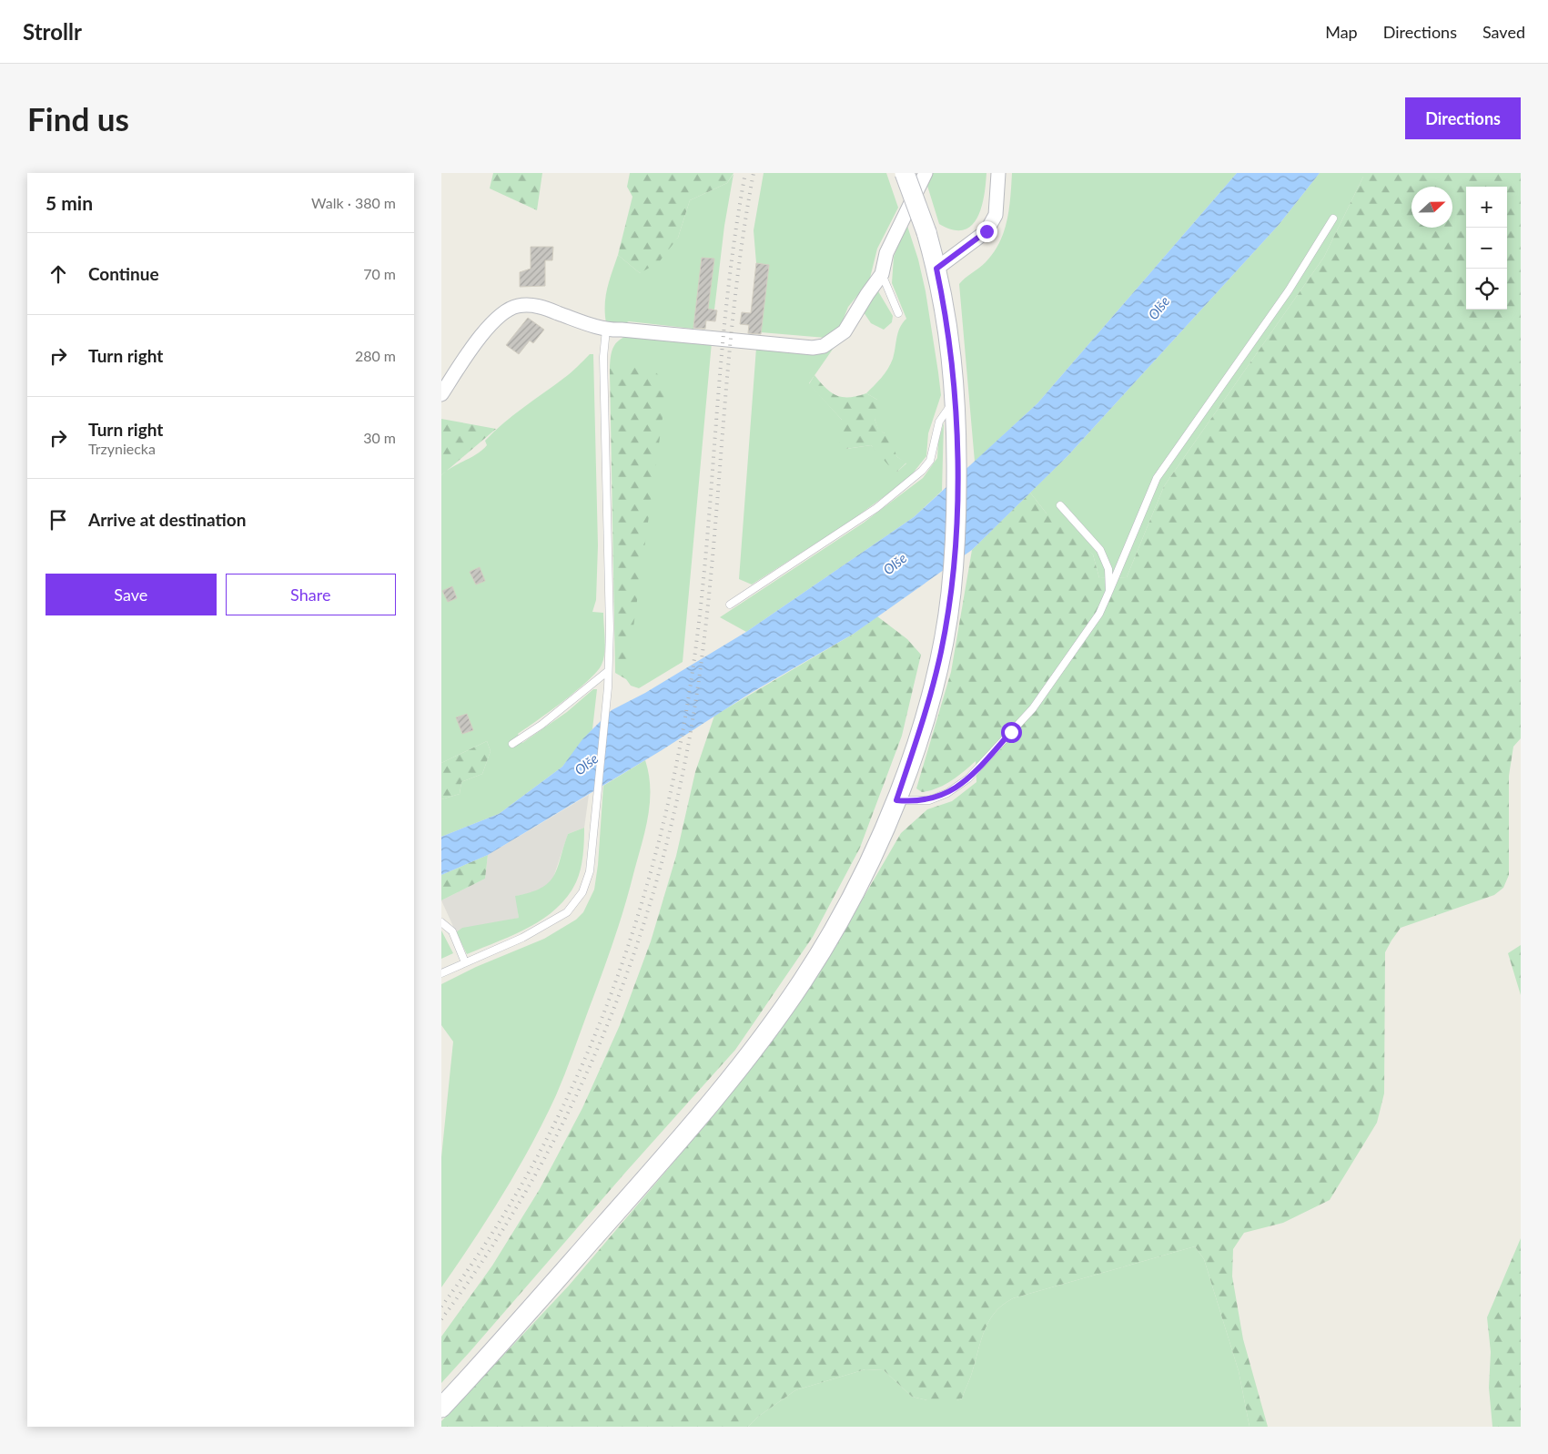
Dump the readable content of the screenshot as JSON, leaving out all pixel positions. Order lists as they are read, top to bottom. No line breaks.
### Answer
{"water":["Olše"],"north":"right","page":{"header":"Strollr","nav":["Map","Directions","Saved"],"buttons":["Directions",["Save","Share"]],"title":"Find us","heading":["5 min","Walk · 380 m"],"map_buttons":["+","−"],"list":[["Continue","70 m"],["Turn right","280 m"],["Turn right","Trzyniecka","30 m"],"Arrive at destination"]}}
